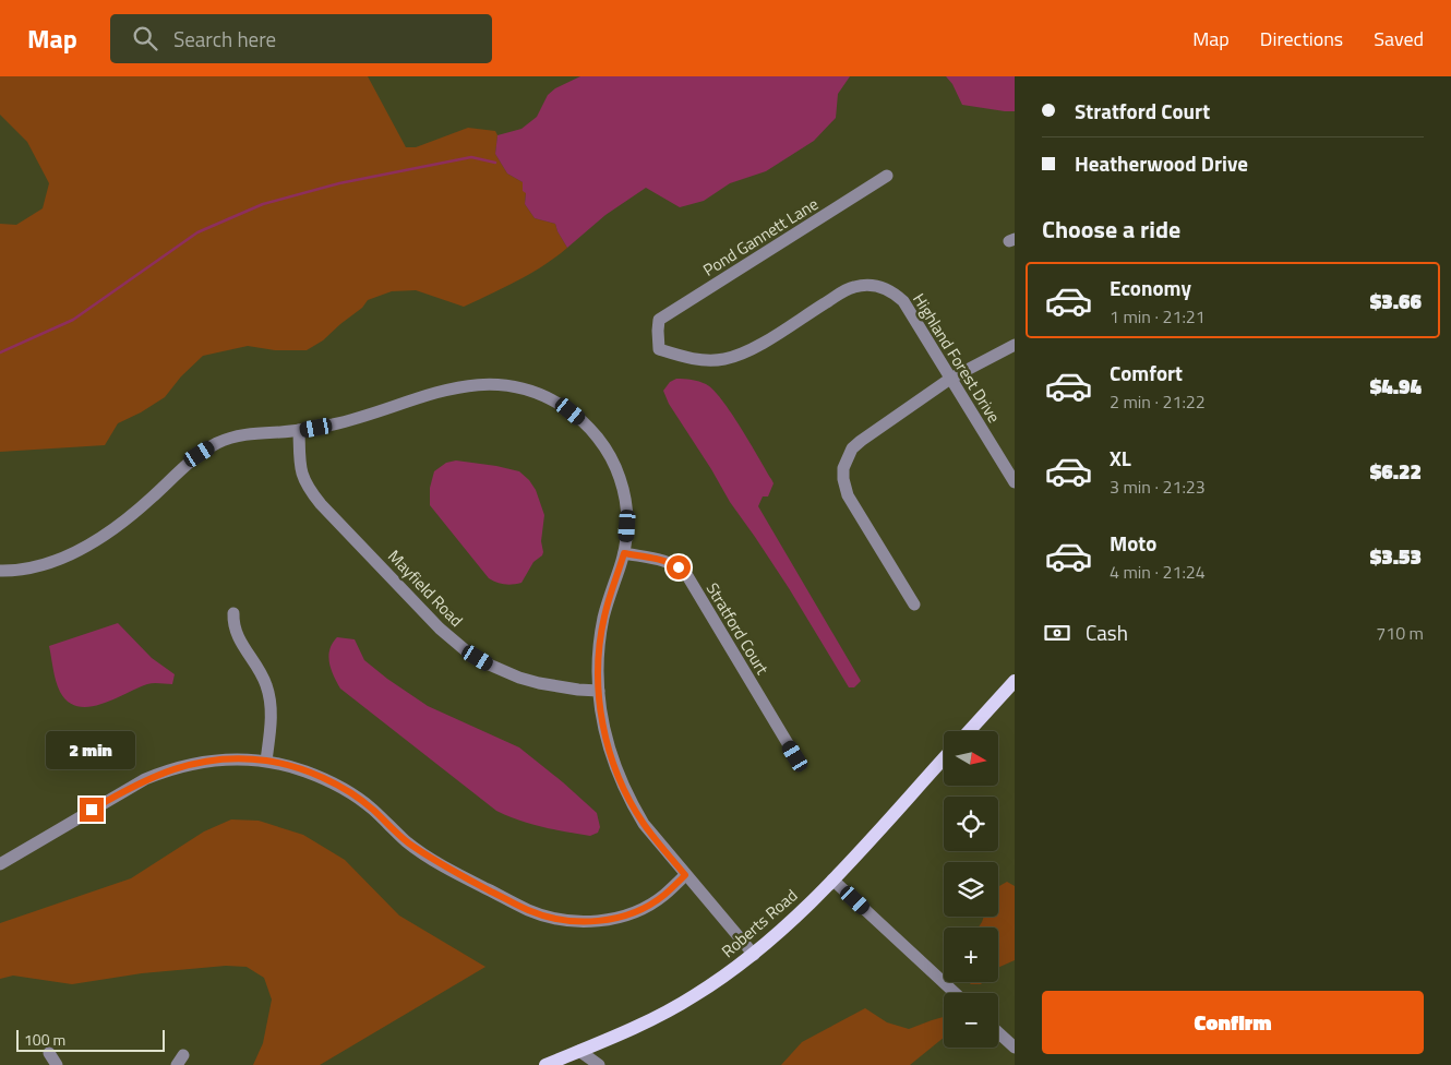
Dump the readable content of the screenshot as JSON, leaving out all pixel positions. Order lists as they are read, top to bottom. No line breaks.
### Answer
{"streets":{"main road":["Roberts Road"],"street":["Pond Gannett Lane","Highland Forest Drive","Mayfield Road","Stratford Court"]},"crossings":[["Pond Gannett Lane","Highland Forest Drive"]],"scale_bar":"100 m","north":"right","page":{"header":"Map","search":"Search here","nav":["Map","Directions","Saved"],"banner":["Stratford Court","Heatherwood Drive"],"heading":"Choose a ride","list":[{"name":"Economy","note":"1 min · 21:21","value":"$3.66"},{"name":"Comfort","note":"2 min · 21:22","value":"$4.94"},{"name":"XL","note":"3 min · 21:23","value":"$6.22"},{"name":"Moto","note":"4 min · 21:24","value":"$3.53"}],"pay":["Cash","710 m"],"map_buttons":["+","−"],"bubble":"2 min","buttons":"Confirm","scale":"100 m"}}
